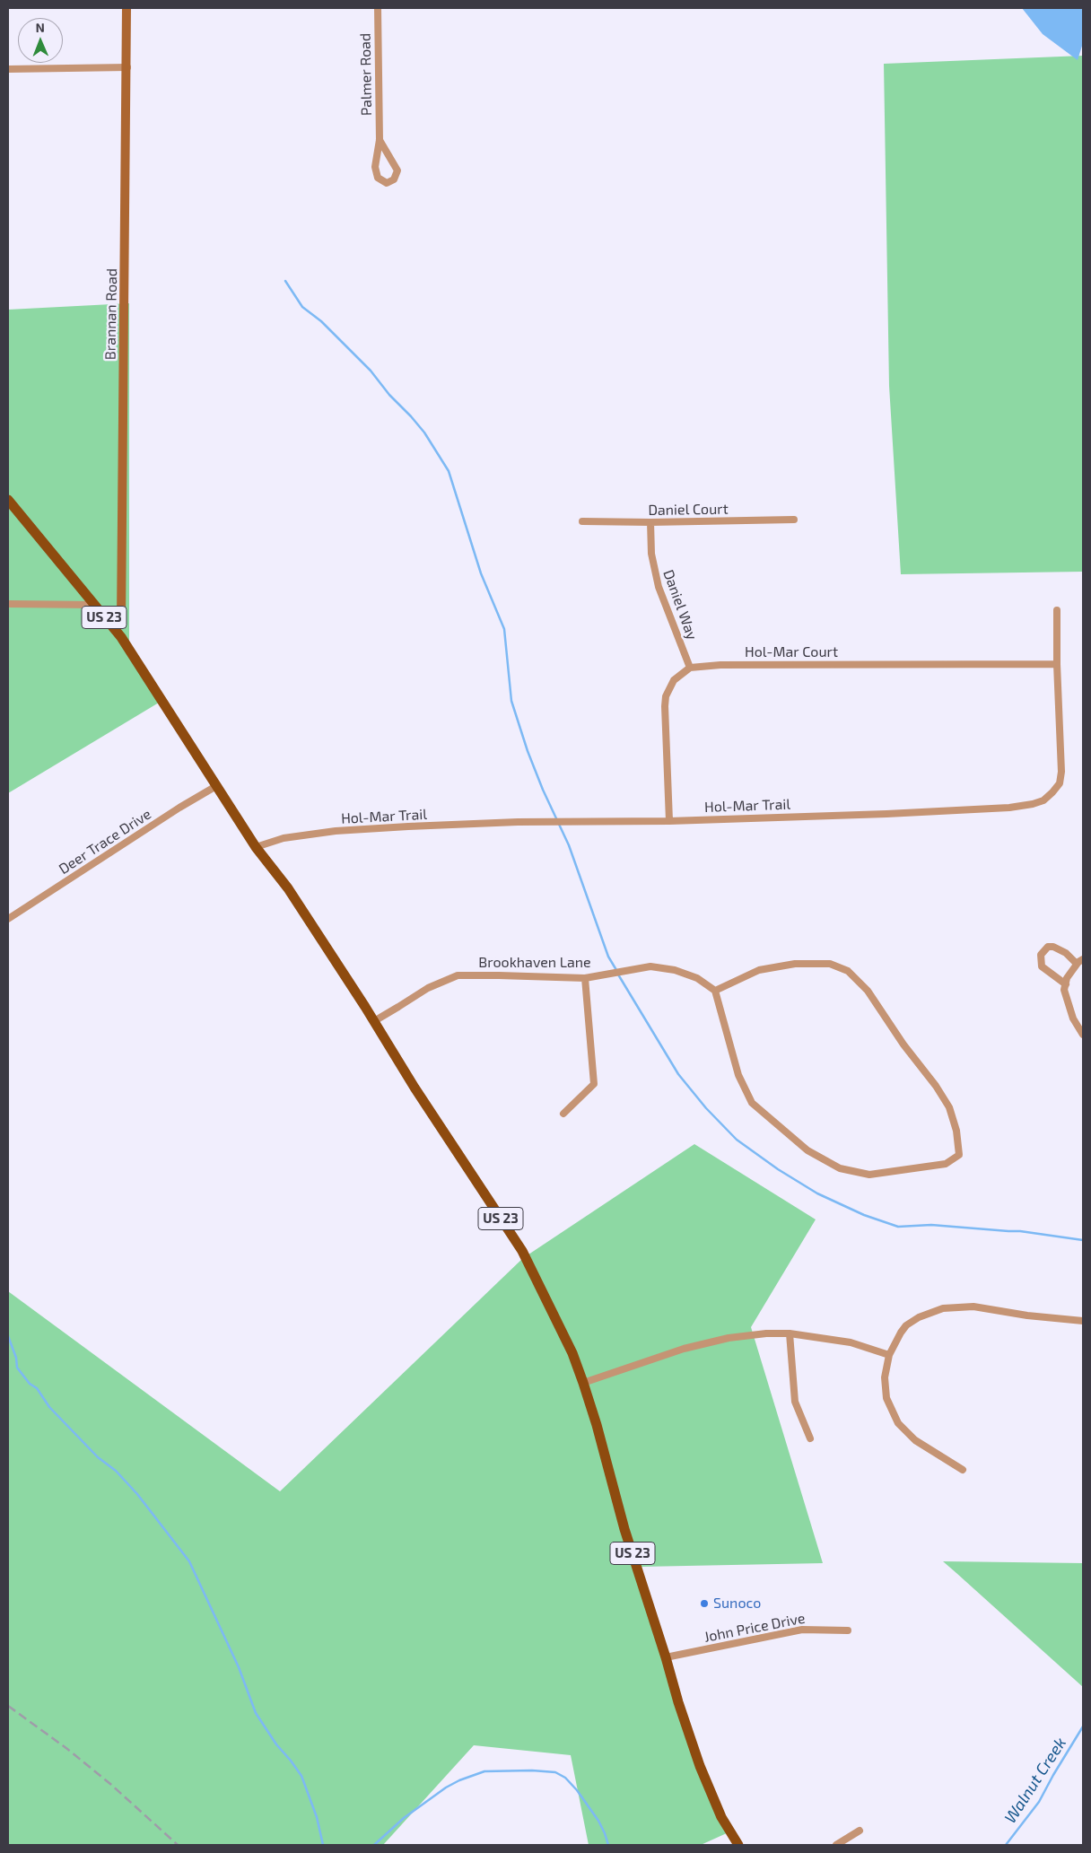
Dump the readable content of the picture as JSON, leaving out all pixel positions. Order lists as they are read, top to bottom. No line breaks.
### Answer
{"streets":{"main road":["US 23"],"street":["Palmer Road","Brannan Road","Daniel Court","Daniel Way","Hol-Mar Court","Hol-Mar Trail","Deer Trace Drive","Brookhaven Lane","John Price Drive"]},"crossings":[["Daniel Court","Daniel Way"],["Daniel Way","Hol-Mar Court"],["US 23","Hol-Mar Trail"],["US 23","Deer Trace Drive"],["US 23","Brookhaven Lane"],["US 23","John Price Drive"],["Hol-Mar Court","Hol-Mar Trail"]],"water":["Walnut Creek"],"places":["Sunoco"],"north":"top"}
